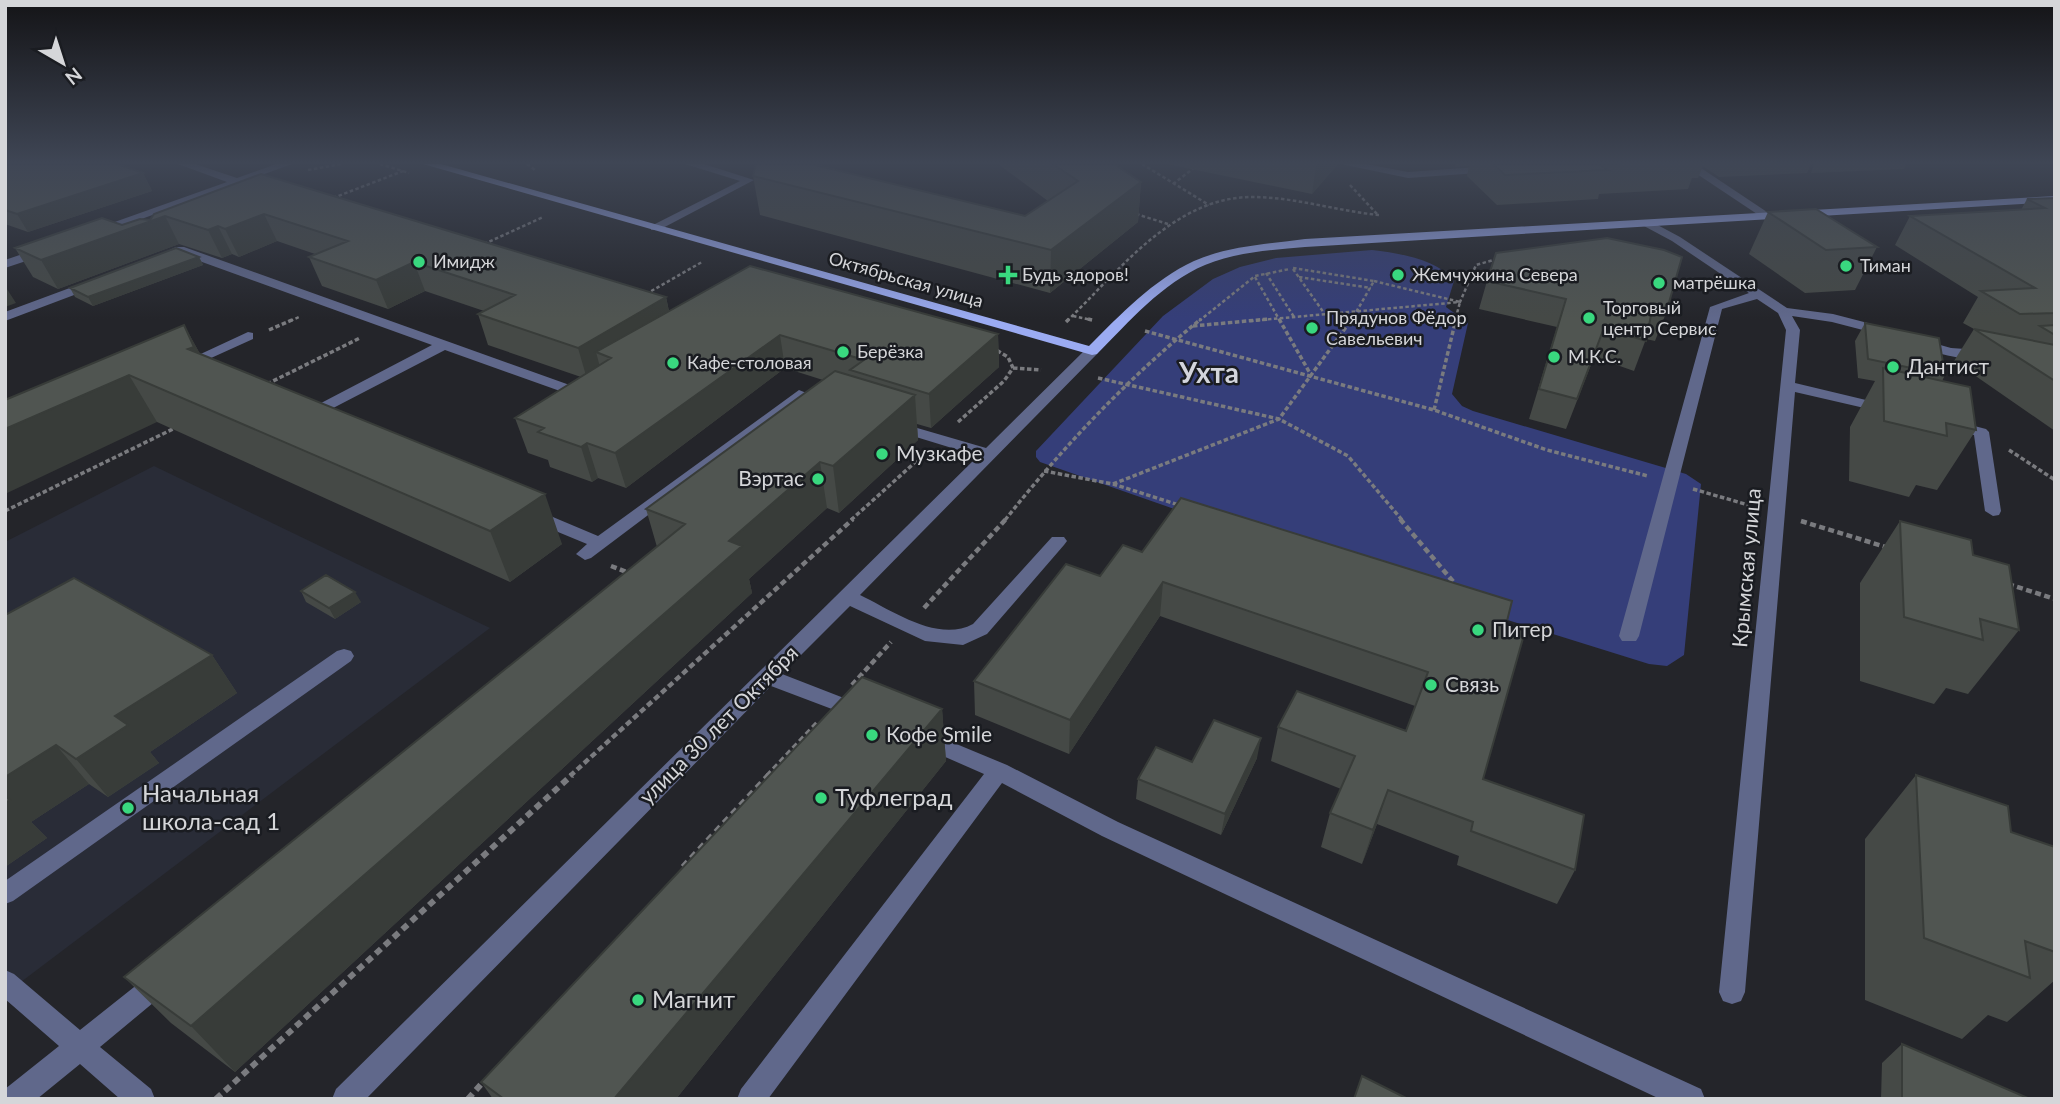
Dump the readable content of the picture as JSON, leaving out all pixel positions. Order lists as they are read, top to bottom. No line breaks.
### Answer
{"streets":{"main road":["Октябрьская улица"],"street":["Крымская улица","улица 30 лет Октября"]},"crossings":[["Октябрьская улица","улица 30 лет Октября"]],"districts":["Ухта"],"places":{"other":["Имидж","Тиман","Жемчужина Севера","матрёшка","Торговый центр Сервис","Прядунов Фёдор Савельевич","Берёзка","М.К.С.","Кафе-столовая","Дантист","Музкафе","Вэртас","Питер","Связь","Кофе Smile","Туфлеград","Начальная школа-сад 1","Магнит"],"health":["Будь здоров!"]},"north":"bottom right"}
